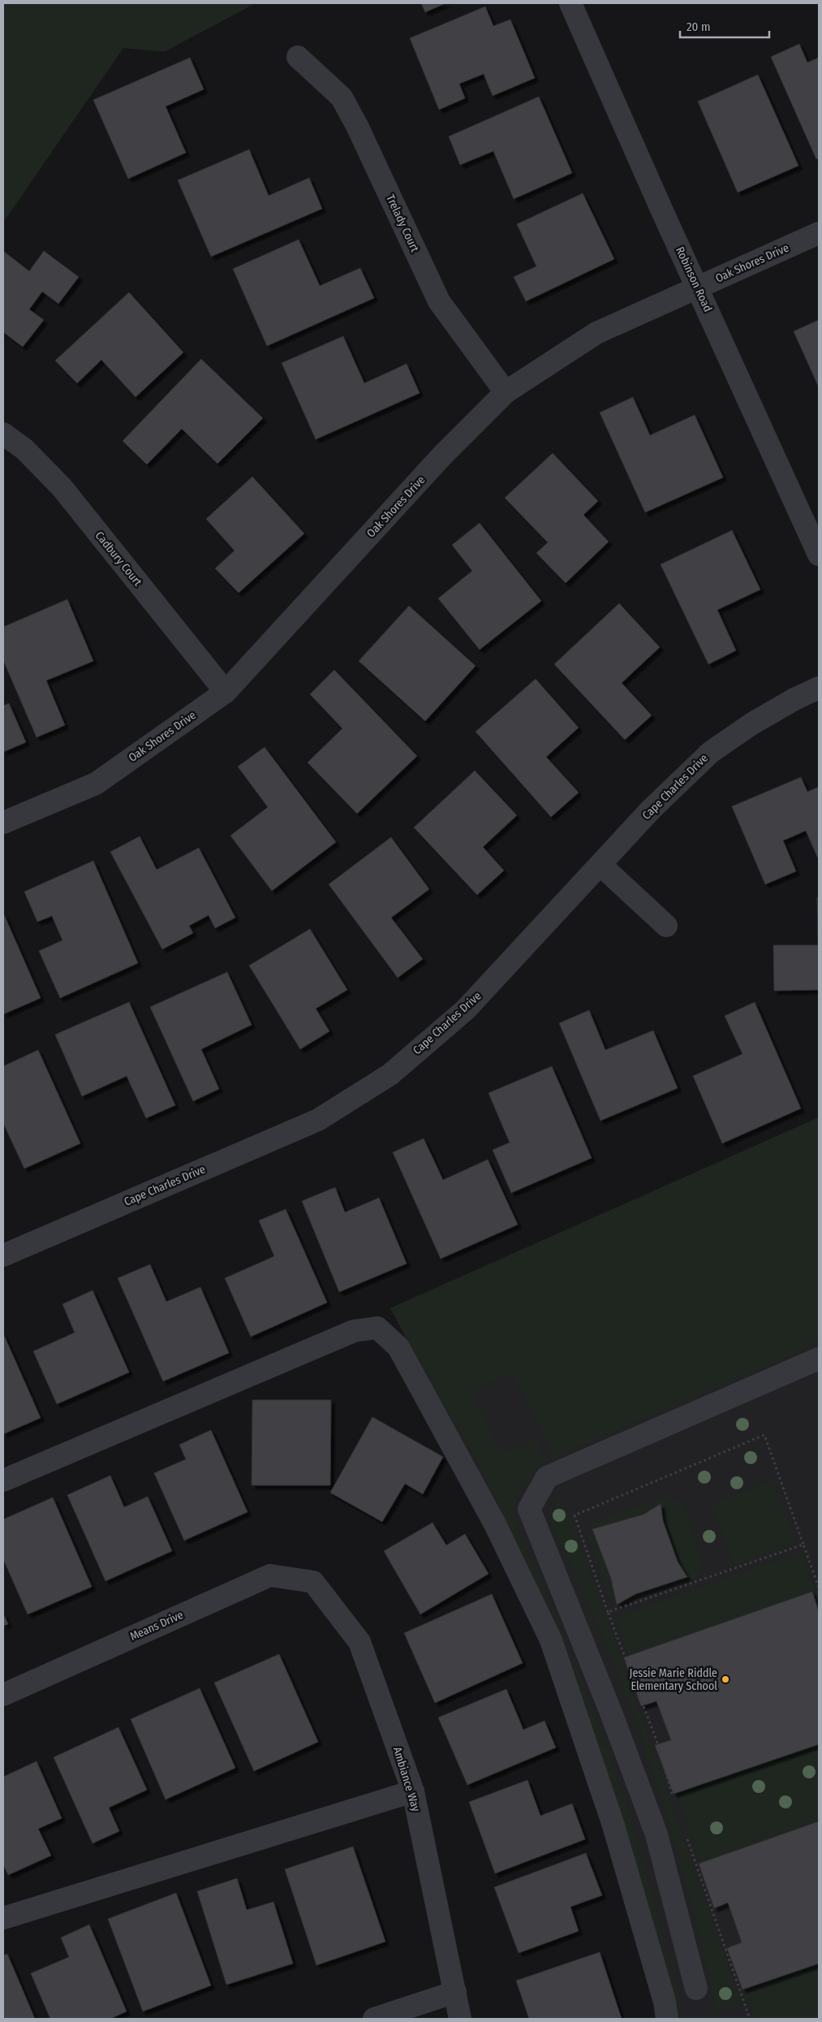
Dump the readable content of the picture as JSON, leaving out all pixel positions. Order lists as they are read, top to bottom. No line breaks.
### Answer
{"streets":{"street":["Trelady Court","Oak Shores Drive","Robinson Road","Cadbury Court","Cape Charles Drive","Means Drive","Ambiance Way"]},"crossings":[["Trelady Court","Oak Shores Drive"],["Oak Shores Drive","Robinson Road"],["Oak Shores Drive","Cadbury Court"],["Means Drive","Ambiance Way"]],"places":["Jessie Marie Riddle Elementary School"],"scale_bar":"20 m"}
